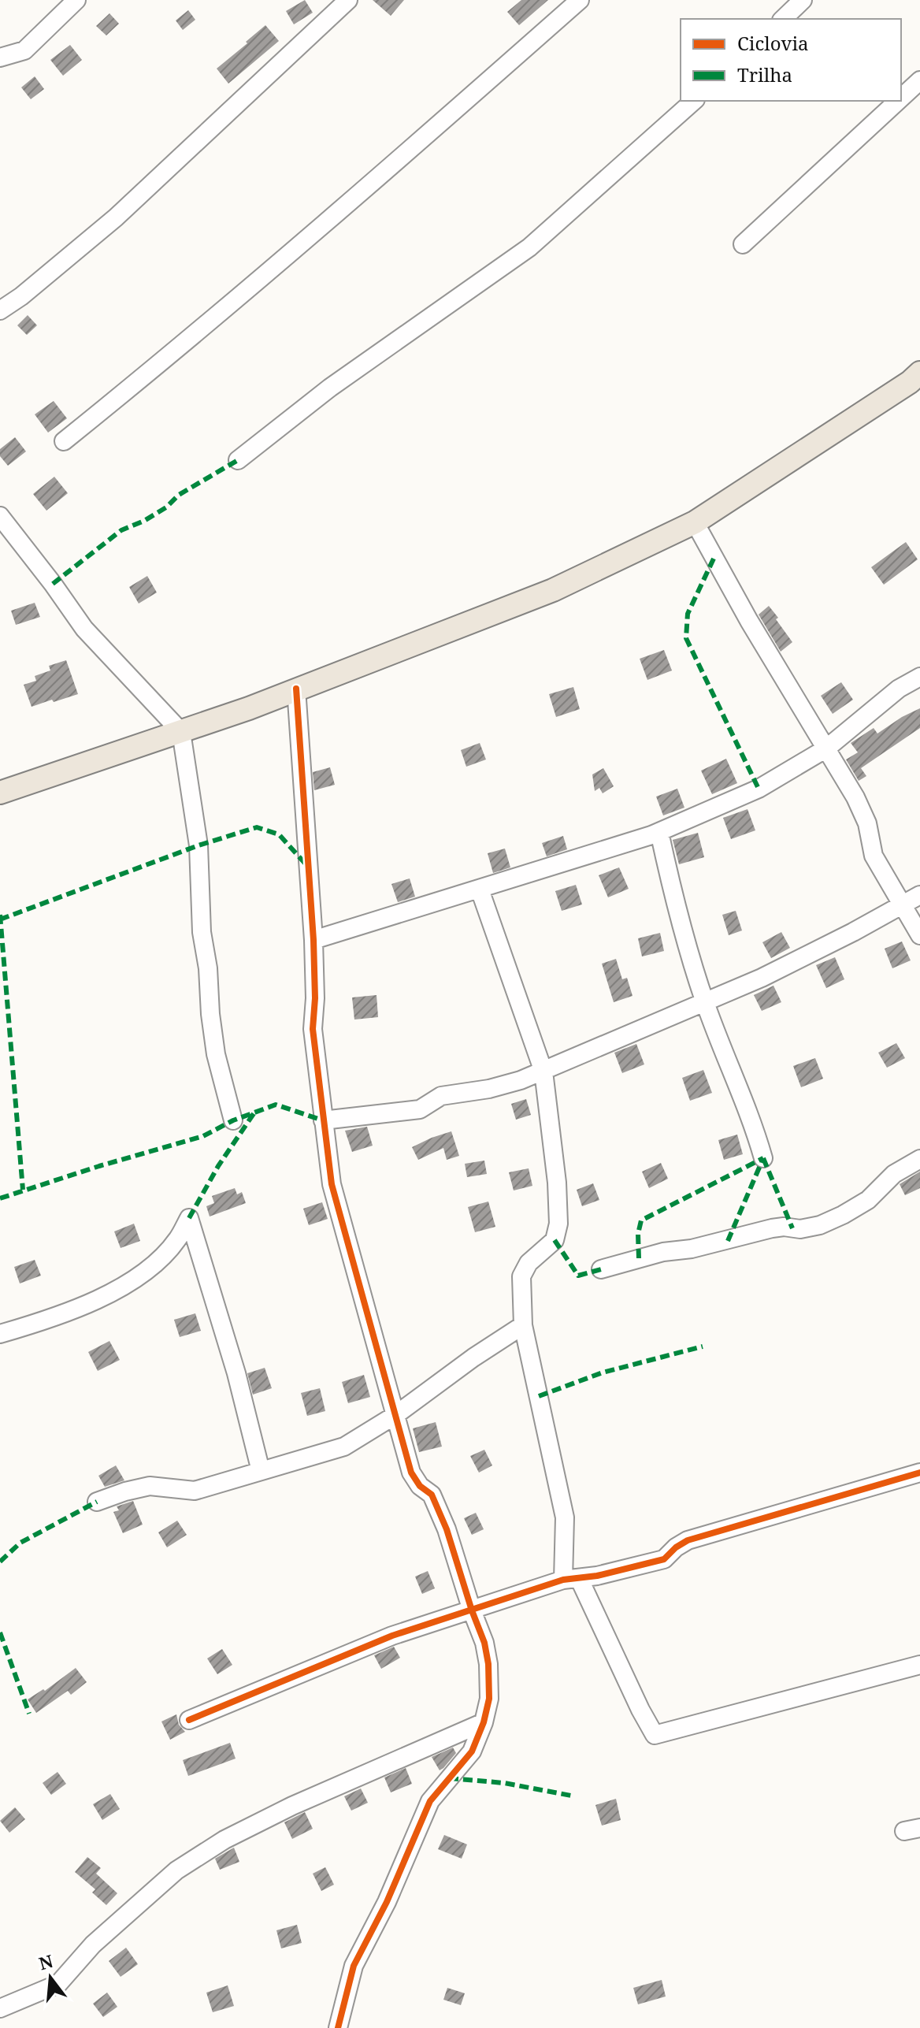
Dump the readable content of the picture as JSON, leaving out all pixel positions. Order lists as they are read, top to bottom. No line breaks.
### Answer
{"legend":["Ciclovia","Trilha"],"north":"top"}
